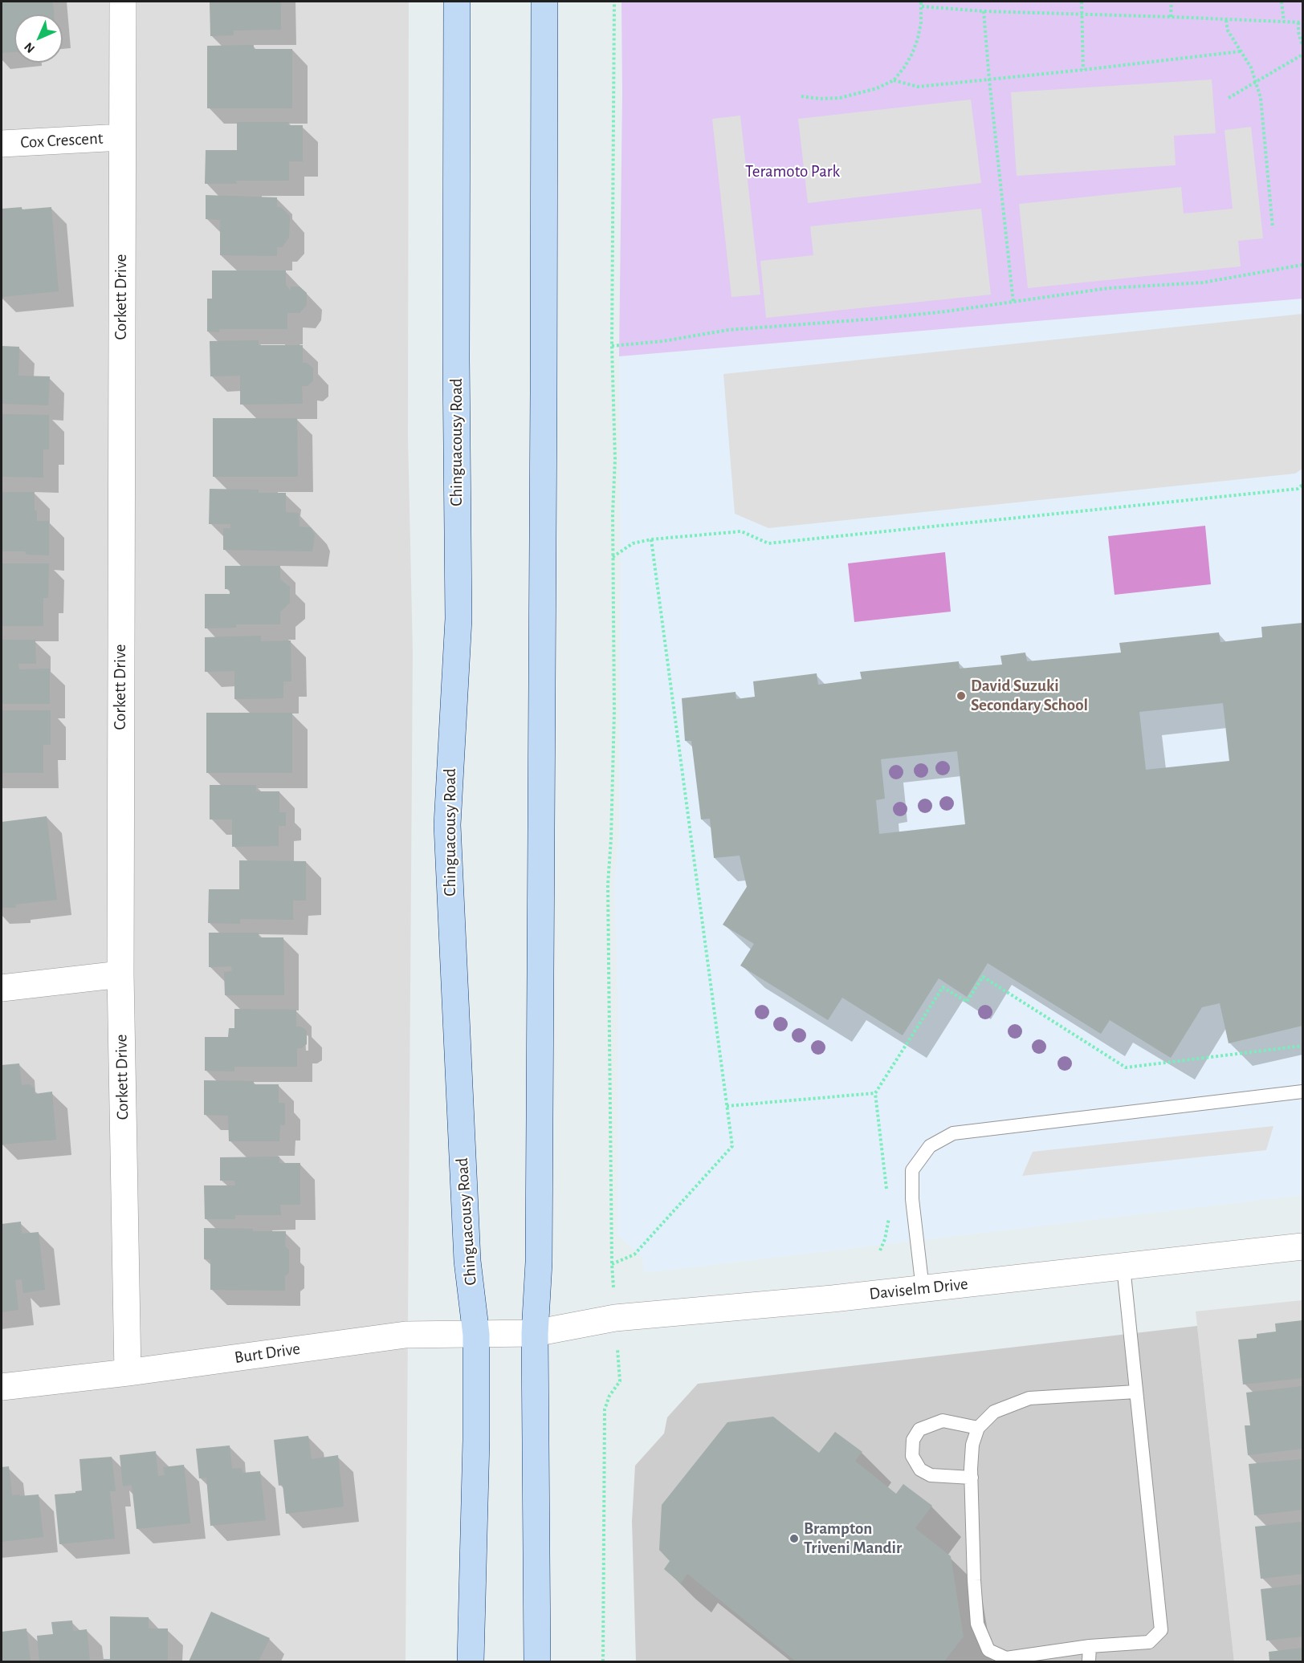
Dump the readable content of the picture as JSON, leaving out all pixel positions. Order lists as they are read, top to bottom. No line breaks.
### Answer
{"streets":{"main road":["Chinguacousy Road"],"street":["Cox Crescent","Corkett Drive","Daviselm Drive","Burt Drive"]},"crossings":[["Cox Crescent","Corkett Drive"],["Corkett Drive","Burt Drive"],["Chinguacousy Road","Burt Drive"],["Daviselm Drive","Burt Drive"]],"parks":["Teramoto Park"],"places":["David Suzuki Secondary School","Brampton Triveni Mandir"],"north":"bottom left"}
